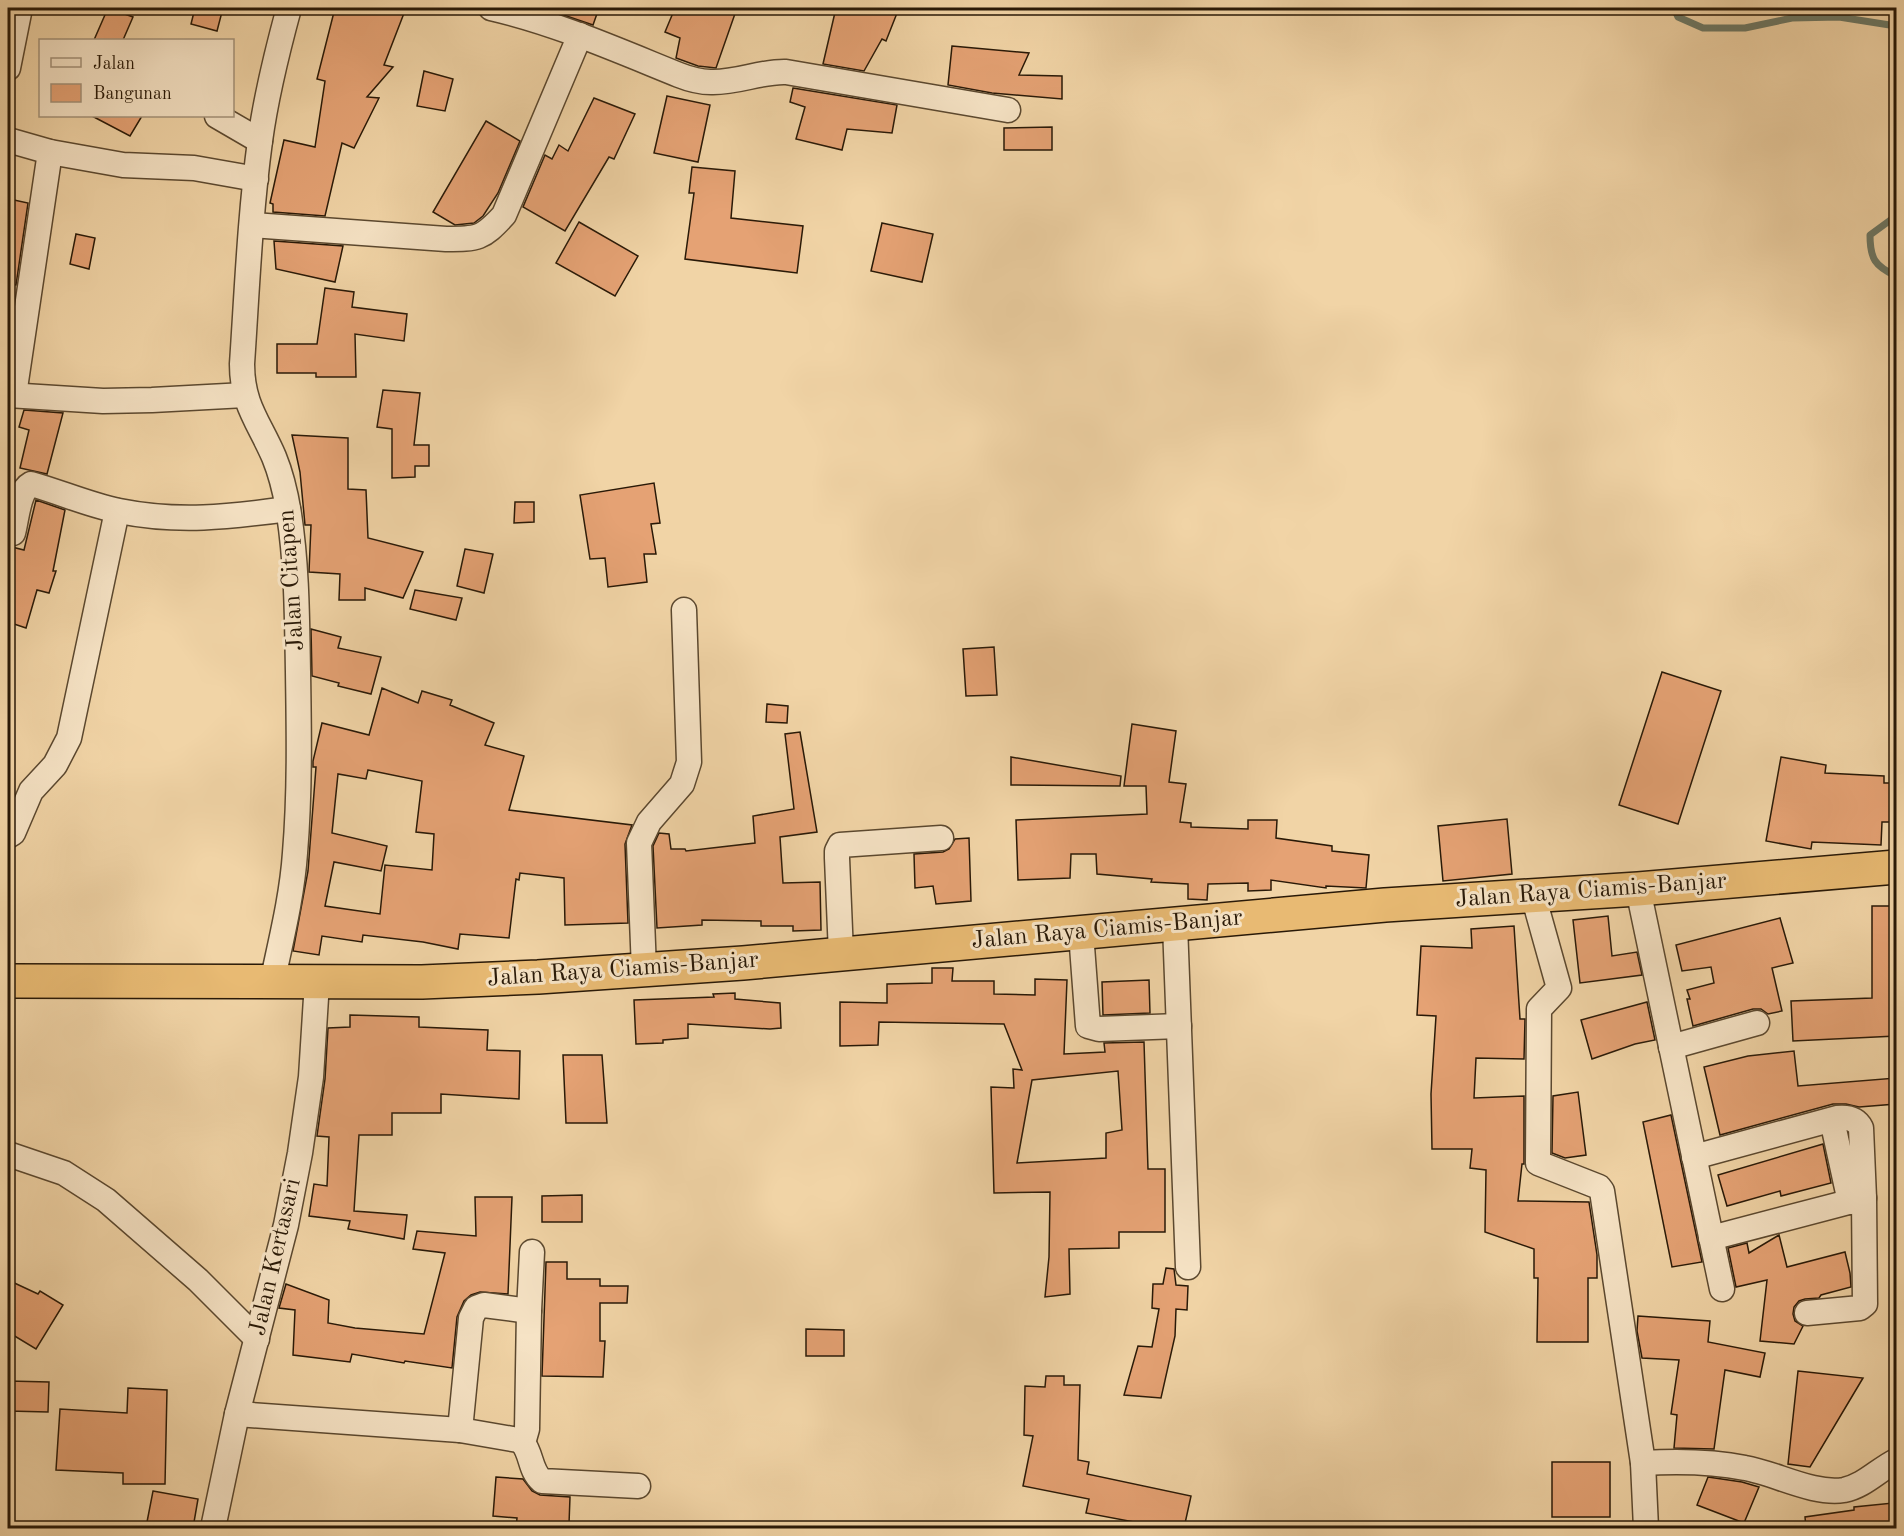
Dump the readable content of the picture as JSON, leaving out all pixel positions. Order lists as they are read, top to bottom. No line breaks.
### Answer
{"streets":{"highway":["Jalan Raya Ciamis-Banjar"],"street":["Jalan Citapen","Jalan Kertasari"]},"crossings":[["Jalan Citapen","Jalan Raya Ciamis-Banjar"],["Jalan Raya Ciamis-Banjar","Jalan Kertasari"]],"legend":["Jalan","Bangunan"]}
